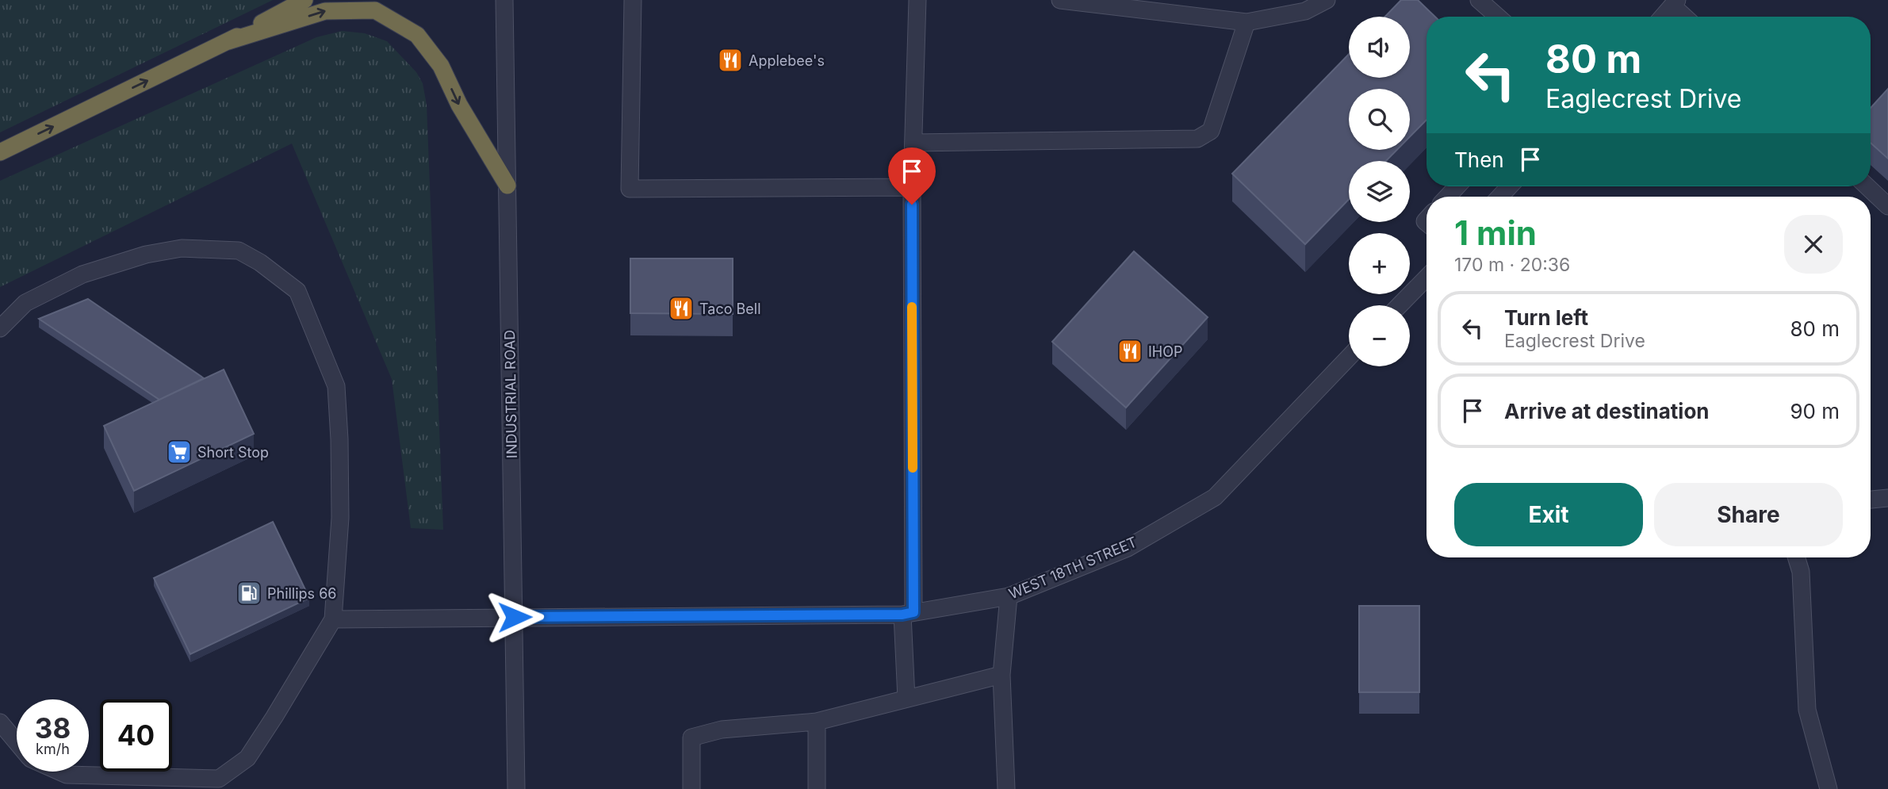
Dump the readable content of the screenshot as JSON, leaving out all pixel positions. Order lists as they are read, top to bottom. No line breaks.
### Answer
{"streets":{"street":["INDUSTRIAL ROAD","WEST 18TH STREET"]},"crossings":[["INDUSTRIAL ROAD","WEST 18TH STREET"]],"places":{"restaurant":["Applebee's","Taco Bell","IHOP"],"supermarket":["Short Stop"],"fuel station":["Phillips 66"]},"page":{"map_buttons":["+","−"],"turn":["80 m","Eaglecrest Drive"],"then":"Then","heading":["1 min","170 m · 20:36"],"list":[{"name":"Turn left","note":"Eaglecrest Drive","value":"80 m"},{"name":"Arrive at destination","value":"90 m"}],"buttons":["Exit","Share"],"speed":"38 km/h","limit":"40"}}
